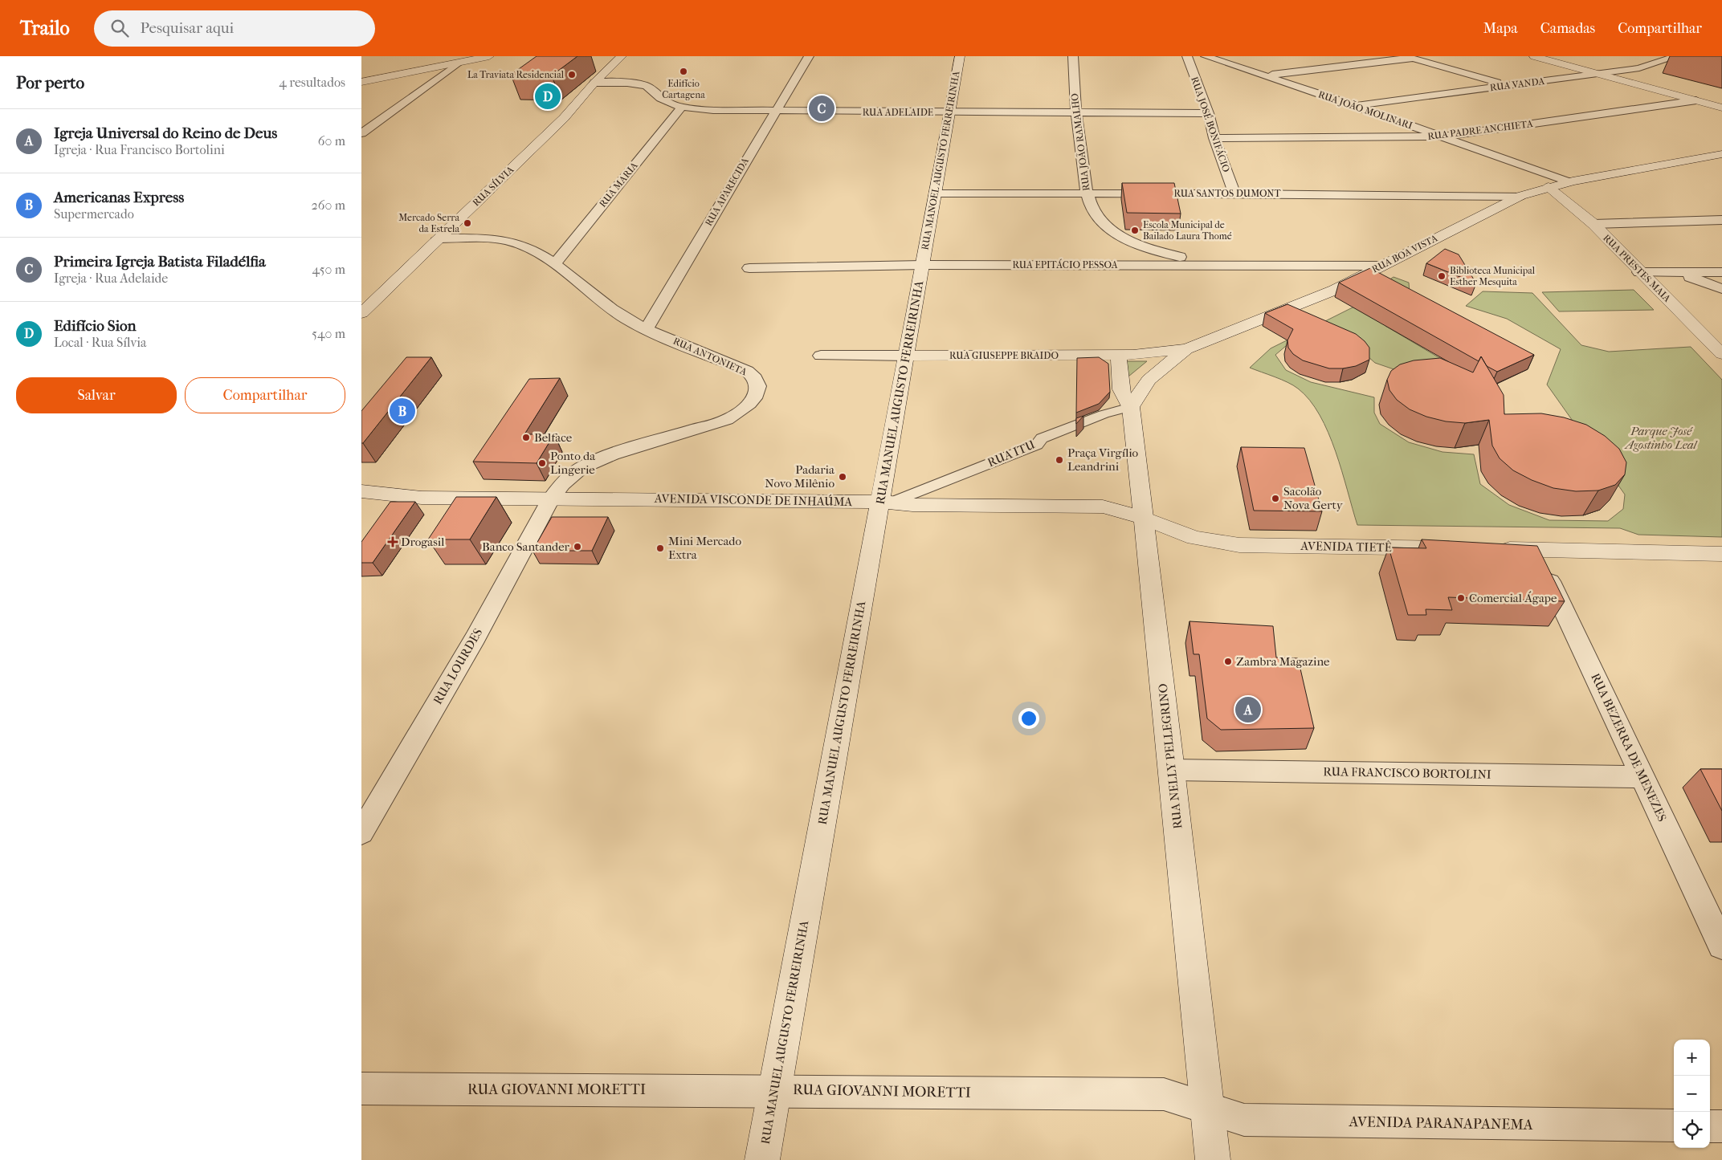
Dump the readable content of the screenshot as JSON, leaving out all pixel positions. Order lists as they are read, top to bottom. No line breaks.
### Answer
{"streets":{"main road":["RUA MANOEL AUGUSTO FERREIRINHA","RUA SÍLVIA","RUA BOA VISTA","RUA PRESTES MAIA","RUA GIUSEPPE BRAIDO","RUA MANUEL AUGUSTO FERREIRINHA","AVENIDA VISCONDE DE INHAÚMA","AVENIDA TIETÊ","RUA NELLY PELLEGRINO"],"street":["RUA VANDA","RUA JOÃO MOLINARI","RUA ADELAIDE","RUA JOSÉ BONIFÁCIO","RUA PADRE ANCHIETA","RUA JOÃO RAMALHO","RUA MARIA","RUA APARECIDA","RUA SANTOS DUMONT","RUA EPITÁCIO PESSOA","RUA ANTONIETA","RUA ITU","RUA LOURDES","RUA BEZERRA DE MENEZES","RUA FRANCISCO BORTOLINI","RUA GIOVANNI MORETTI","AVENIDA PARANAPANEMA"]},"crossings":[["RUA VANDA","RUA JOÃO MOLINARI"],["RUA JOÃO MOLINARI","RUA PADRE ANCHIETA"],["RUA JOÃO MOLINARI","RUA BOA VISTA"],["RUA ADELAIDE","RUA JOSÉ BONIFÁCIO"],["RUA ADELAIDE","RUA JOÃO RAMALHO"],["RUA ADELAIDE","RUA MANOEL AUGUSTO FERREIRINHA"],["RUA ADELAIDE","RUA MARIA"],["RUA ADELAIDE","RUA SÍLVIA"],["RUA ADELAIDE","RUA APARECIDA"],["RUA JOSÉ BONIFÁCIO","RUA PADRE ANCHIETA"],["RUA JOSÉ BONIFÁCIO","RUA SANTOS DUMONT"],["RUA JOÃO RAMALHO","RUA SANTOS DUMONT"],["RUA JOÃO RAMALHO","RUA EPITÁCIO PESSOA"],["RUA MANOEL AUGUSTO FERREIRINHA","RUA SANTOS DUMONT"],["RUA MANOEL AUGUSTO FERREIRINHA","RUA EPITÁCIO PESSOA"],["RUA MANOEL AUGUSTO FERREIRINHA","RUA MANUEL AUGUSTO FERREIRINHA"],["RUA MARIA","RUA ANTONIETA"],["RUA SÍLVIA","RUA ANTONIETA"],["RUA APARECIDA","RUA ANTONIETA"],["RUA SANTOS DUMONT","RUA BOA VISTA"],["RUA BOA VISTA","RUA EPITÁCIO PESSOA"],["RUA BOA VISTA","RUA PRESTES MAIA"],["RUA BOA VISTA","RUA GIUSEPPE BRAIDO"],["RUA BOA VISTA","RUA ITU"],["RUA BOA VISTA","RUA NELLY PELLEGRINO"],["RUA EPITÁCIO PESSOA","RUA MANUEL AUGUSTO FERREIRINHA"],["RUA GIUSEPPE BRAIDO","RUA MANUEL AUGUSTO FERREIRINHA"],["RUA GIUSEPPE BRAIDO","RUA NELLY PELLEGRINO"],["RUA ANTONIETA","AVENIDA VISCONDE DE INHAÚMA"],["RUA ANTONIETA","RUA LOURDES"],["RUA MANUEL AUGUSTO FERREIRINHA","RUA ITU"],["RUA MANUEL AUGUSTO FERREIRINHA","AVENIDA VISCONDE DE INHAÚMA"],["RUA MANUEL AUGUSTO FERREIRINHA","RUA GIOVANNI MORETTI"],["RUA ITU","AVENIDA VISCONDE DE INHAÚMA"],["RUA ITU","RUA NELLY PELLEGRINO"],["AVENIDA VISCONDE DE INHAÚMA","AVENIDA TIETÊ"],["AVENIDA VISCONDE DE INHAÚMA","RUA LOURDES"],["AVENIDA VISCONDE DE INHAÚMA","RUA NELLY PELLEGRINO"],["AVENIDA TIETÊ","RUA NELLY PELLEGRINO"],["RUA BEZERRA DE MENEZES","RUA FRANCISCO BORTOLINI"],["RUA NELLY PELLEGRINO","RUA FRANCISCO BORTOLINI"],["RUA NELLY PELLEGRINO","RUA GIOVANNI MORETTI"],["RUA NELLY PELLEGRINO","AVENIDA PARANAPANEMA"],["RUA GIOVANNI MORETTI","AVENIDA PARANAPANEMA"]],"parks":["Parque José Agostinho Leal"],"places":{"other":["Edifício Cartagena","La Traviata Residencial","Mercado Serra da Estrela","Escola Municipal de Bailado Laura Thomé","Biblioteca Municipal Esther Mesquita","Belface","Praça Virgílio Leandrini","Ponto da Lingerie","Padaria Novo Milênio","Sacolão Nova Gerty","Banco Santander","Mini Mercado Extra","Comercial Ágape","Zambra Magazine"],"health":["Drogasil"]},"page":{"header":"Trailo","search":"Pesquisar aqui","nav":["Mapa","Camadas","Compartilhar"],"heading":["Por perto","4 resultados"],"pins":["D","C","B","A"],"list":[{"mark":"A","name":"Igreja Universal do Reino de Deus","note":"Igreja · Rua Francisco Bortolini","value":"60 m"},{"mark":"B","name":"Americanas Express","note":"Supermercado","value":"260 m"},{"mark":"C","name":"Primeira Igreja Batista Filadélfia","note":"Igreja · Rua Adelaide","value":"450 m"},{"mark":"D","name":"Edifício Sion","note":"Local · Rua Sílvia","value":"540 m"}],"buttons":["Salvar","Compartilhar"],"map_buttons":["+","−"]}}
